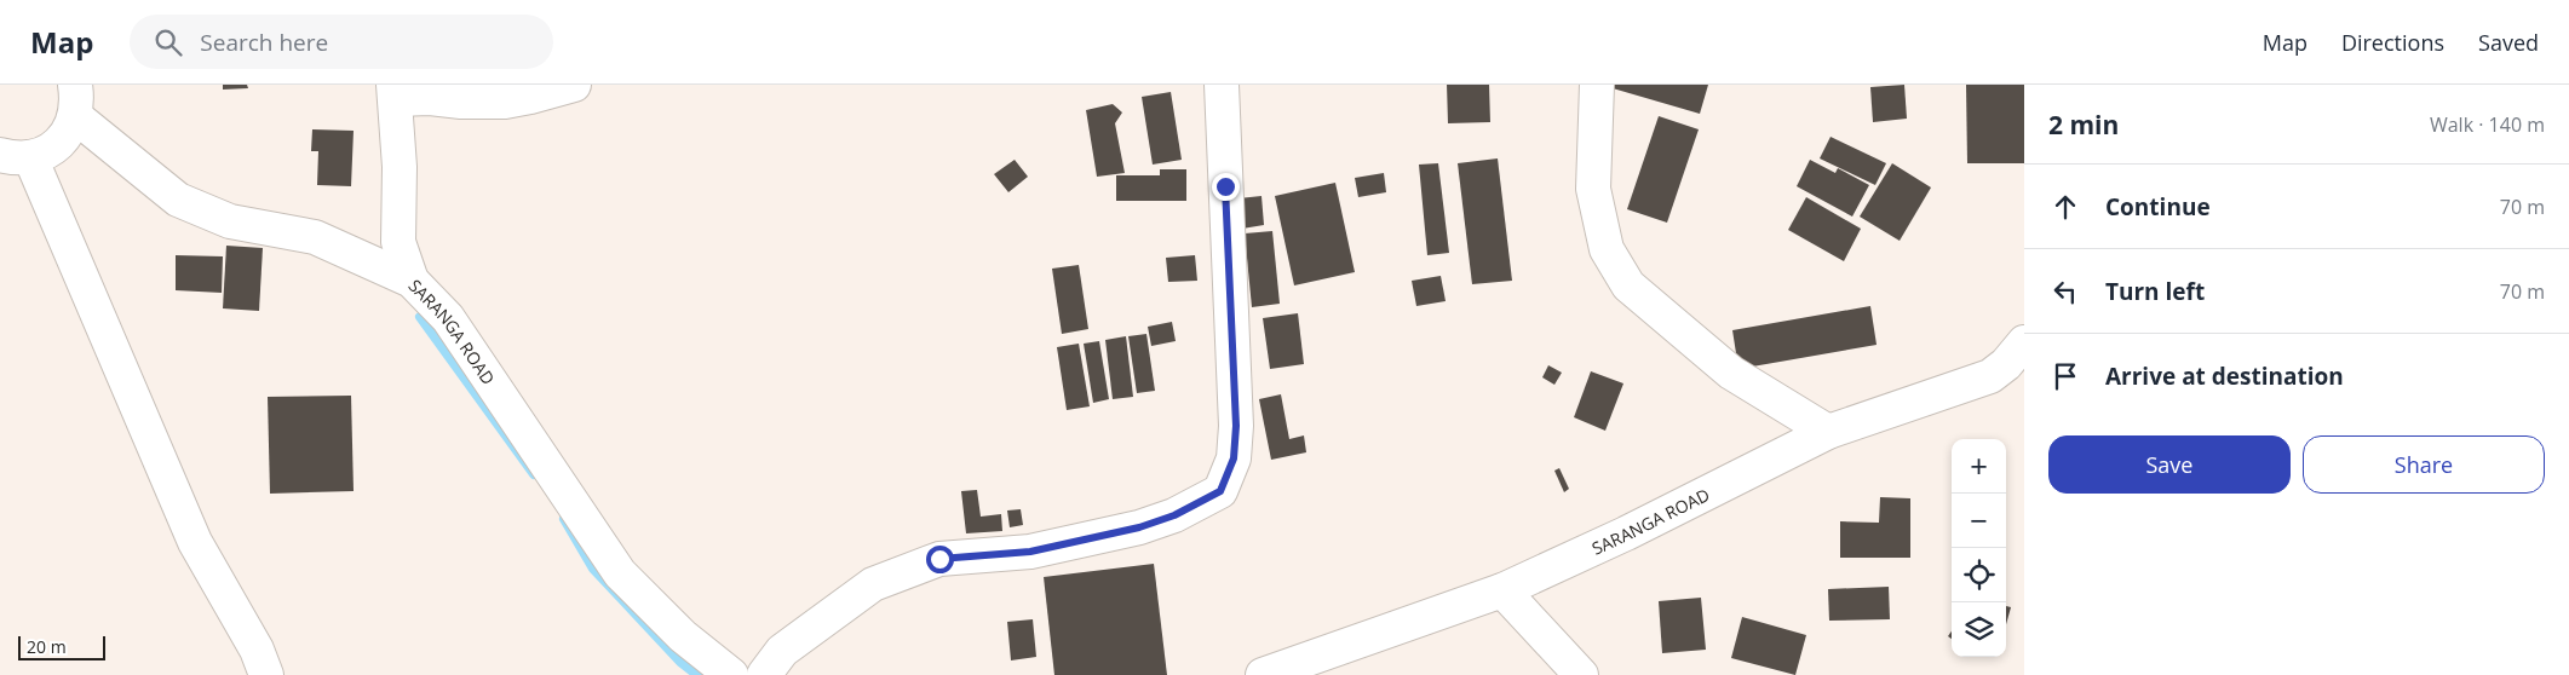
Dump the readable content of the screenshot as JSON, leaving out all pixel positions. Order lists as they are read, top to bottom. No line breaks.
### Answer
{"streets":{"street":["SARANGA ROAD"]},"scale_bar":"20 m","page":{"header":"Map","search":"Search here","nav":["Map","Directions","Saved"],"heading":["2 min","Walk · 140 m"],"list":[["Continue","70 m"],["Turn left","70 m"],"Arrive at destination"],"buttons":["Save","Share"],"map_buttons":["+","−"],"scale":"20 m"}}
